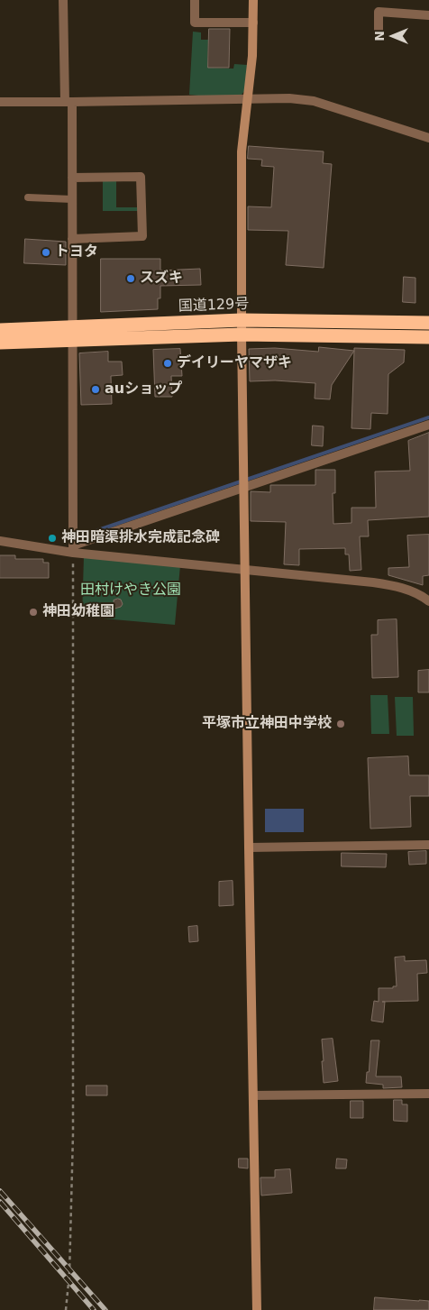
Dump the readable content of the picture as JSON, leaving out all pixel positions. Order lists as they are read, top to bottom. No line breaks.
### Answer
{"streets":{"highway":["国道129号"]},"parks":["田村けやき公園"],"places":["トヨタ","スズキ","デイリーヤマザキ","auショップ","神田暗渠排水完成記念碑","神田幼稚園","平塚市立神田中学校"],"north":"left"}
